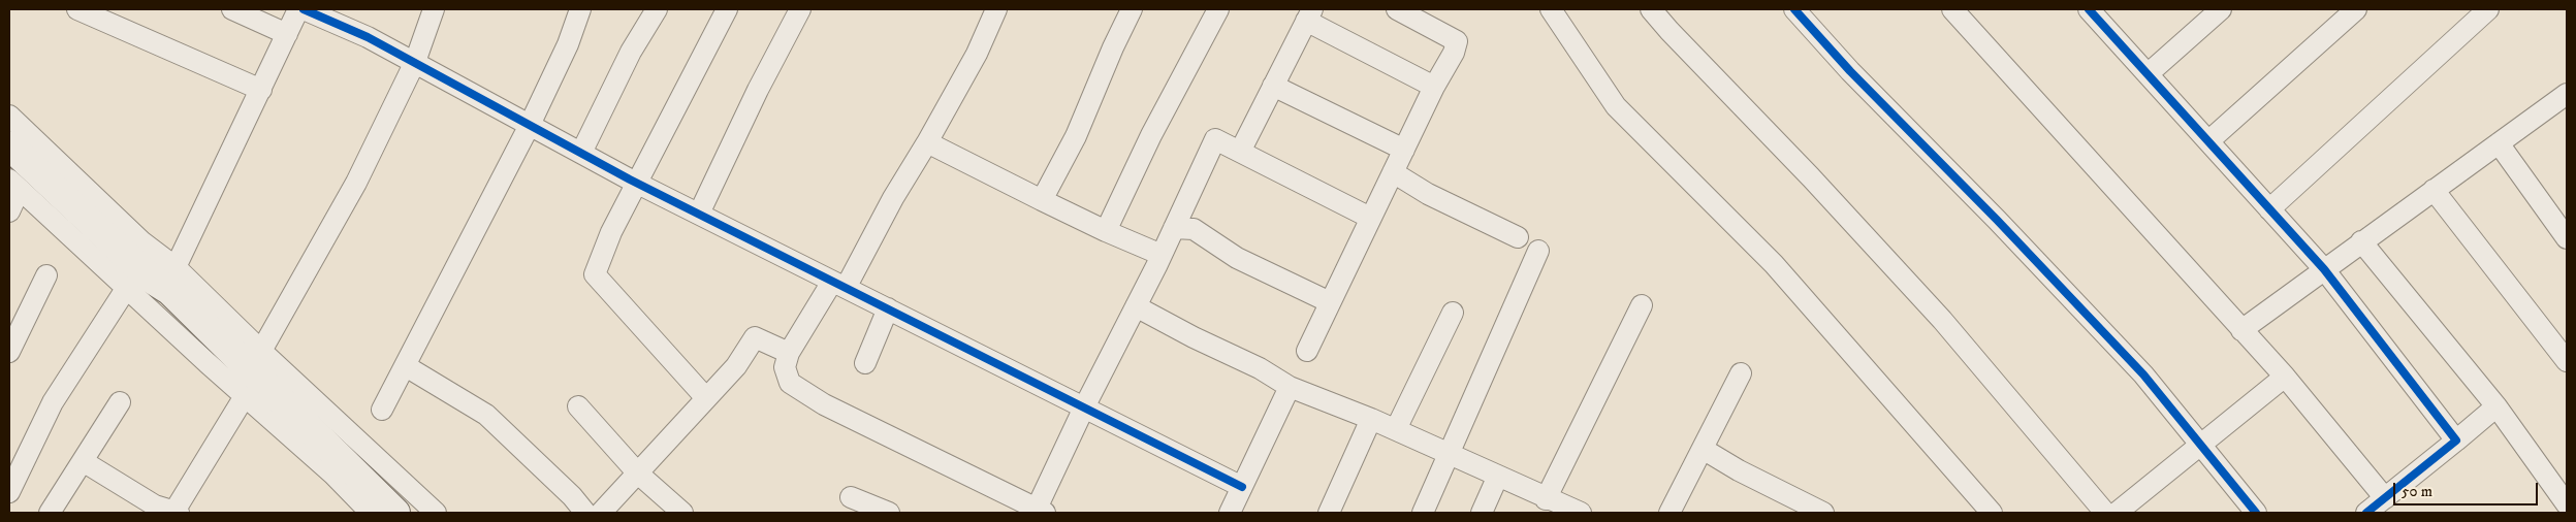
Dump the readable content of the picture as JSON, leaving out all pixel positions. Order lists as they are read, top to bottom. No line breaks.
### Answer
{"scale_bar":"50 m"}
